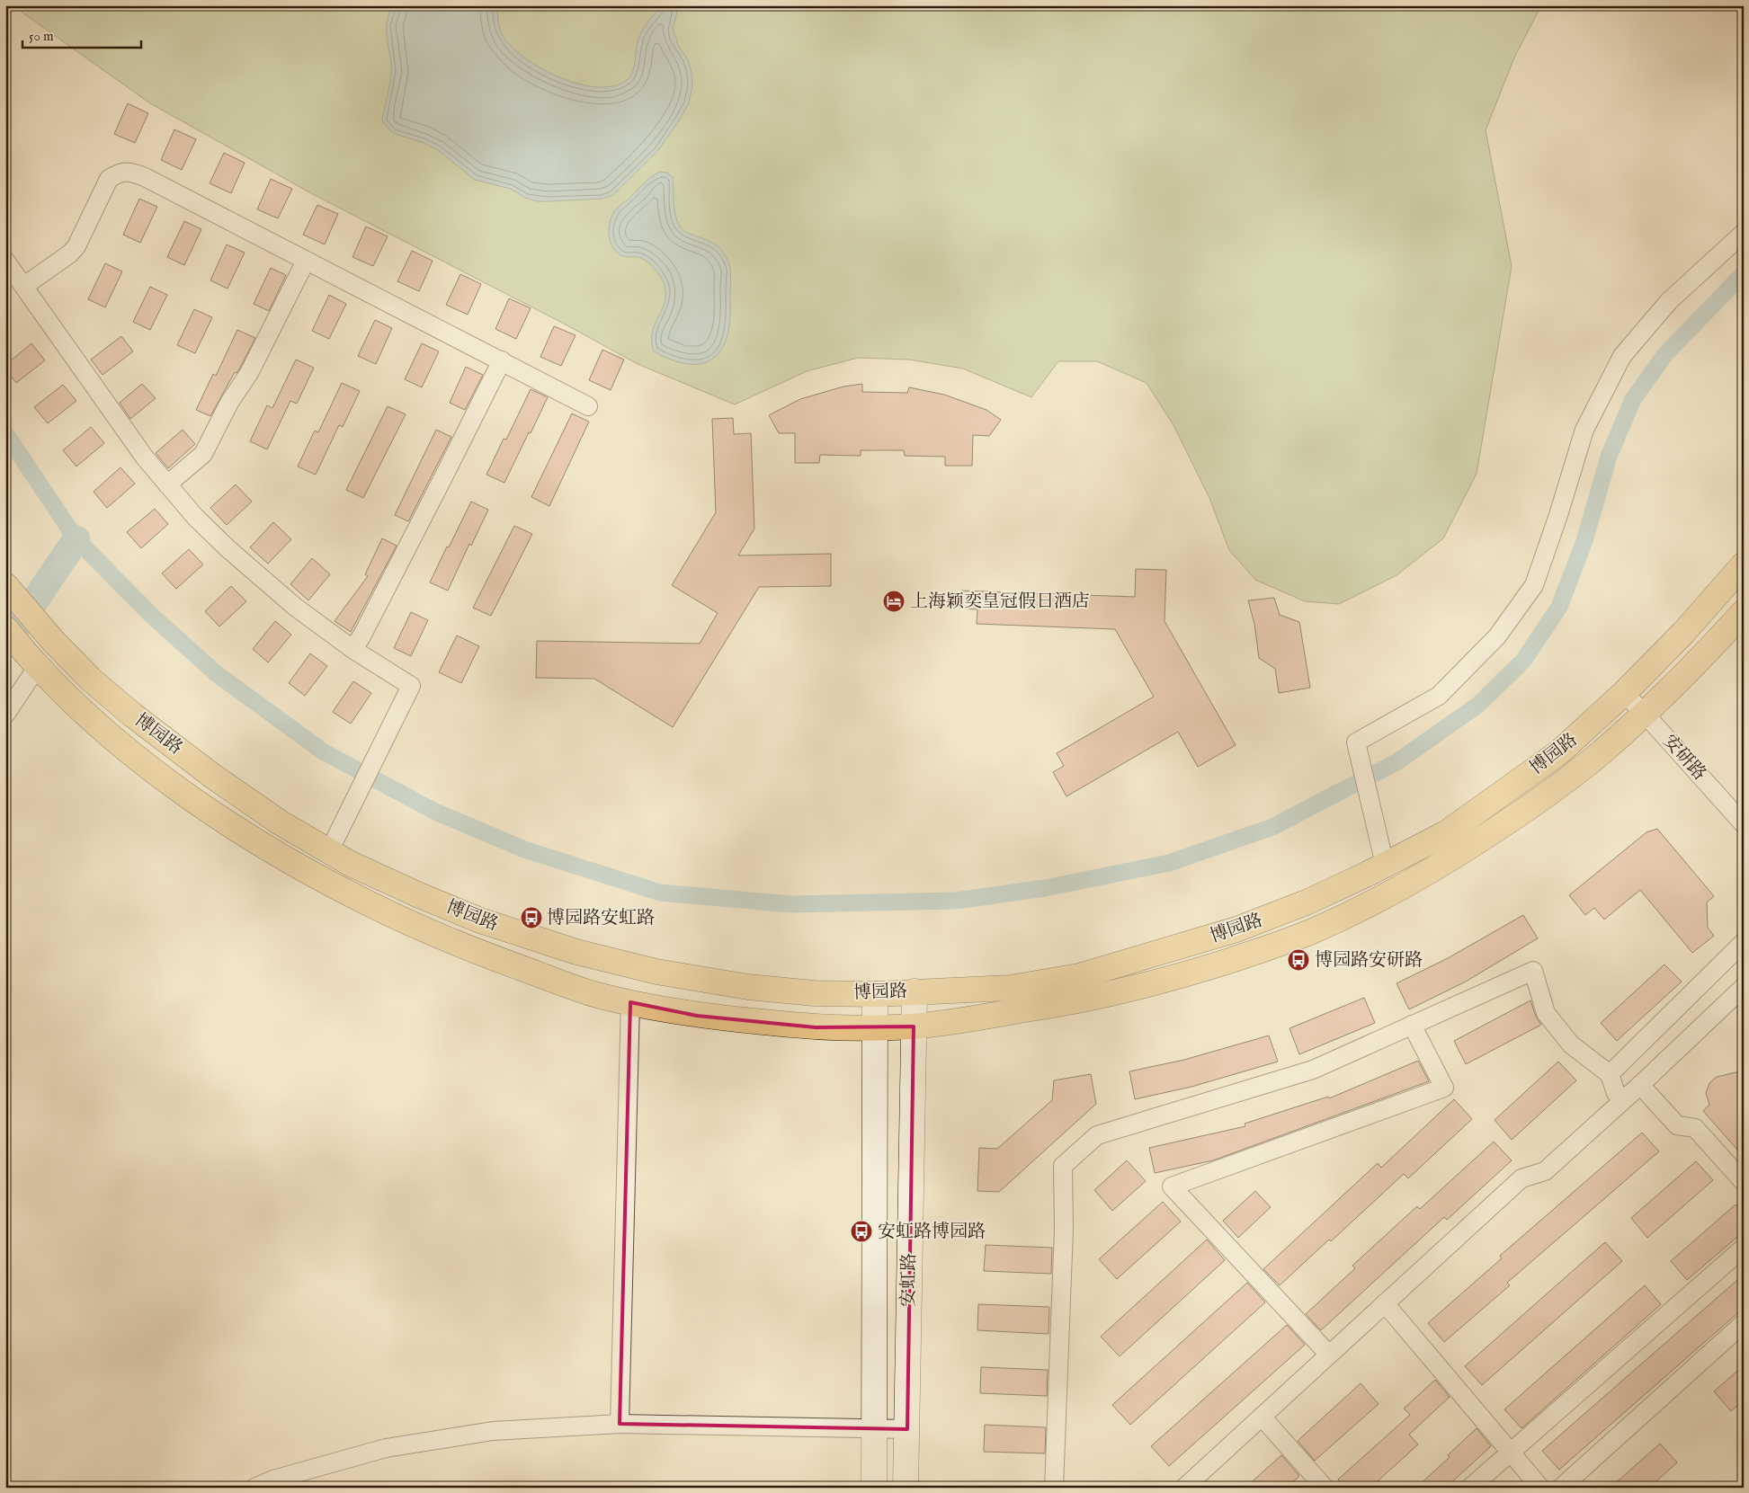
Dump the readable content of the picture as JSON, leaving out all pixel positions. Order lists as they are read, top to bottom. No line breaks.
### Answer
{"streets":{"main road":["博园路","安虹路"],"street":["安研路"]},"crossings":[["博园路","安研路"],["博园路","安虹路"]],"places":{"hotel":["上海颖奕皇冠假日酒店"],"bus stop":["博园路安虹路","博园路安研路","安虹路博园路"]},"scale_bar":"50 m"}
